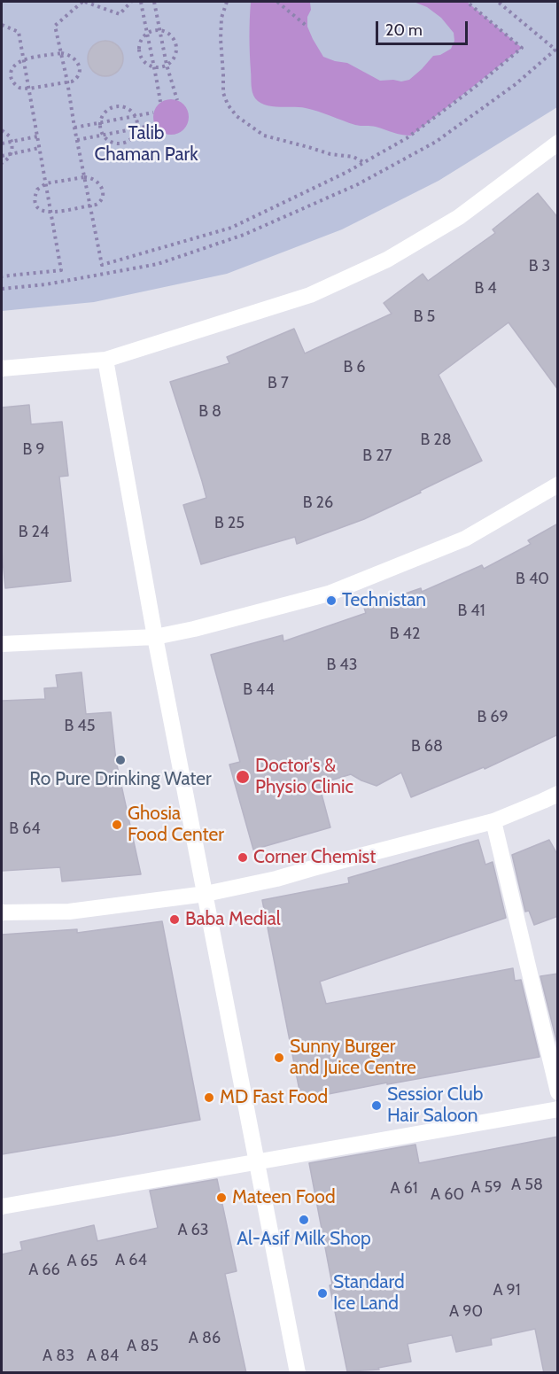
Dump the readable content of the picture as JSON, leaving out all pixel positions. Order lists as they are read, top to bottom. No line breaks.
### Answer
{"parks":["Talib Chaman Park"],"places":["Technistan","Ro Pure Drinking Water","Doctor's & Physio Clinic","Ghosia Food Center","Corner Chemist","Baba Medial","Sunny Burger and Juice Centre","MD Fast Food","Sessior Club Hair Saloon","Mateen Food","Al-Asif Milk Shop","Standard Ice Land"],"house_numbers":["B 3","B 4","B 5","B 6","B 7","B 8","B 28","B 9","B 27","B 26","B 25","B 24","B 40","B 41","B 42","B 43","B 44","B 69","B 45","B 68","B 64","A 58","A 59","A 61","A 60","A 63","A 64","A 65","A 66","A 91","A 90","A 86","A 85","A 83","A 84"],"scale_bar":"20 m"}
